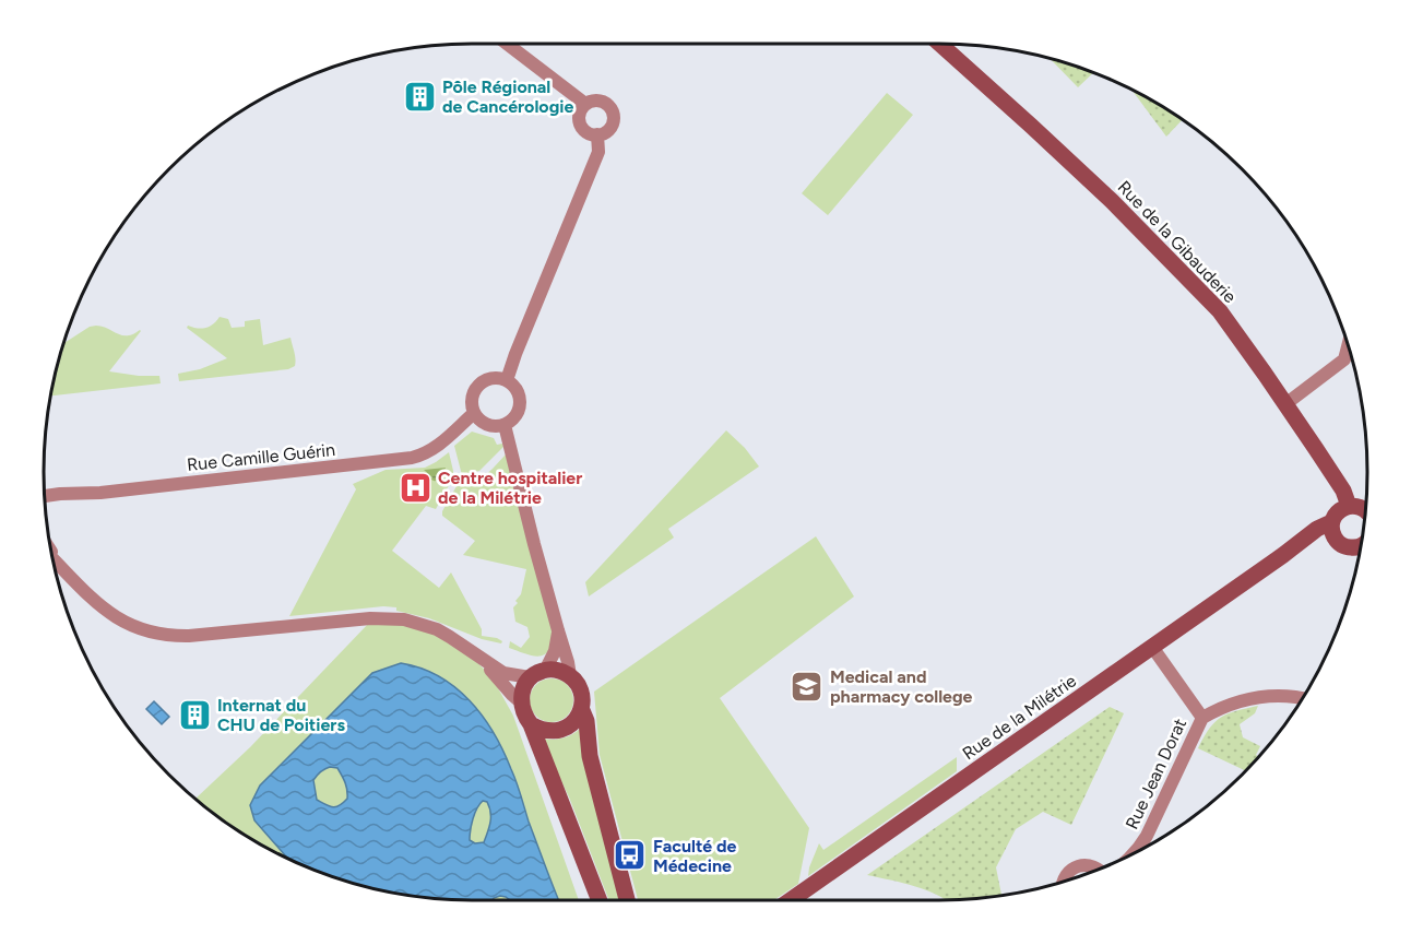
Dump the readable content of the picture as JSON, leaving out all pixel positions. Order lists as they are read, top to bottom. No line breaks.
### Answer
{"streets":{"street":["Rue de la Gibauderie","Rue Camille Guérin","Rue de la Milétrie","Rue Jean Dorat"]},"crossings":[["Rue de la Gibauderie","Rue de la Milétrie"],["Rue de la Milétrie","Rue Jean Dorat"]],"places":{"building":["Pôle Régional de Cancérologie","Internat du CHU de Poitiers"],"hospital":["Centre hospitalier de la Milétrie"],"school or university":["Medical and pharmacy college"],"bus stop":["Faculté de Médecine"]}}
